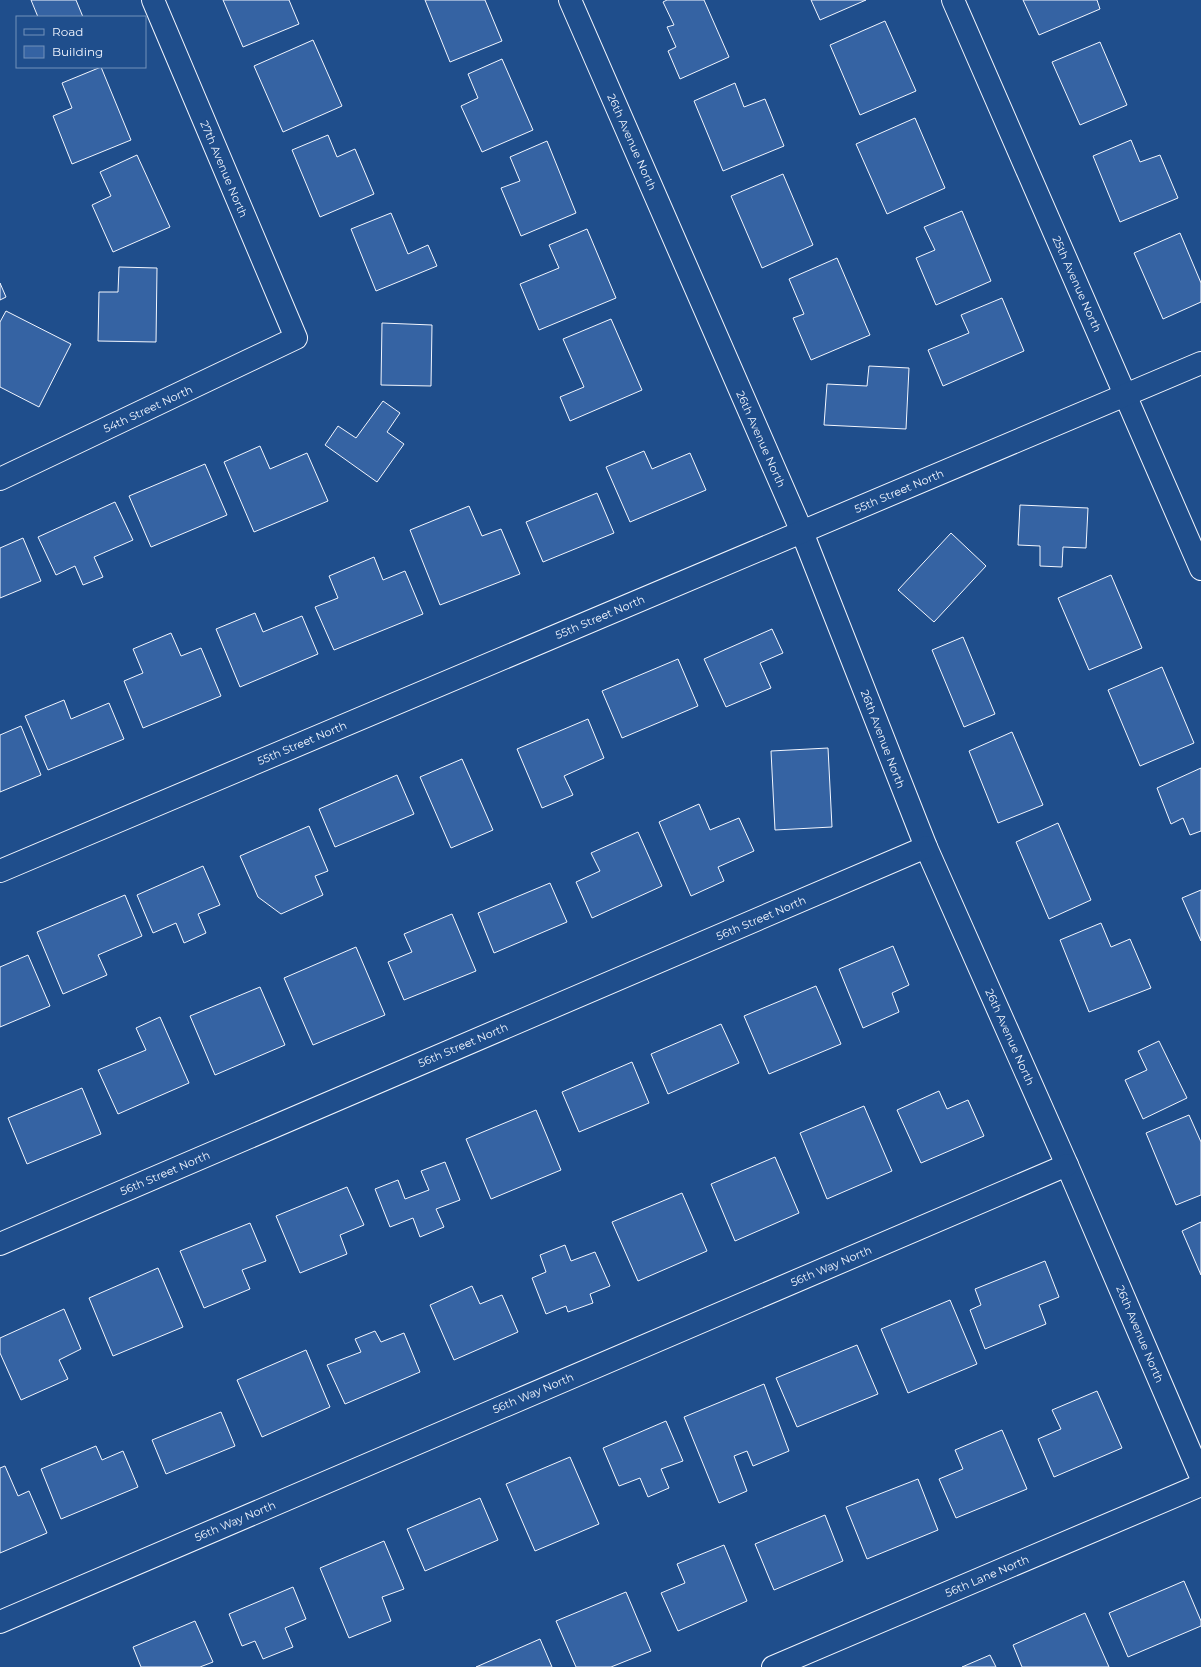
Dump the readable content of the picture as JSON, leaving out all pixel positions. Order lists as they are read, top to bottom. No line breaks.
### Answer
{"streets":{"street":["26th Avenue North","27th Avenue North","25th Avenue North","54th Street North","55th Street North","56th Street North","56th Way North","56th Lane North"]},"crossings":[["26th Avenue North","55th Street North"],["26th Avenue North","56th Street North"],["26th Avenue North","56th Way North"],["27th Avenue North","54th Street North"],["25th Avenue North","55th Street North"]],"legend":["Road","Building"]}
